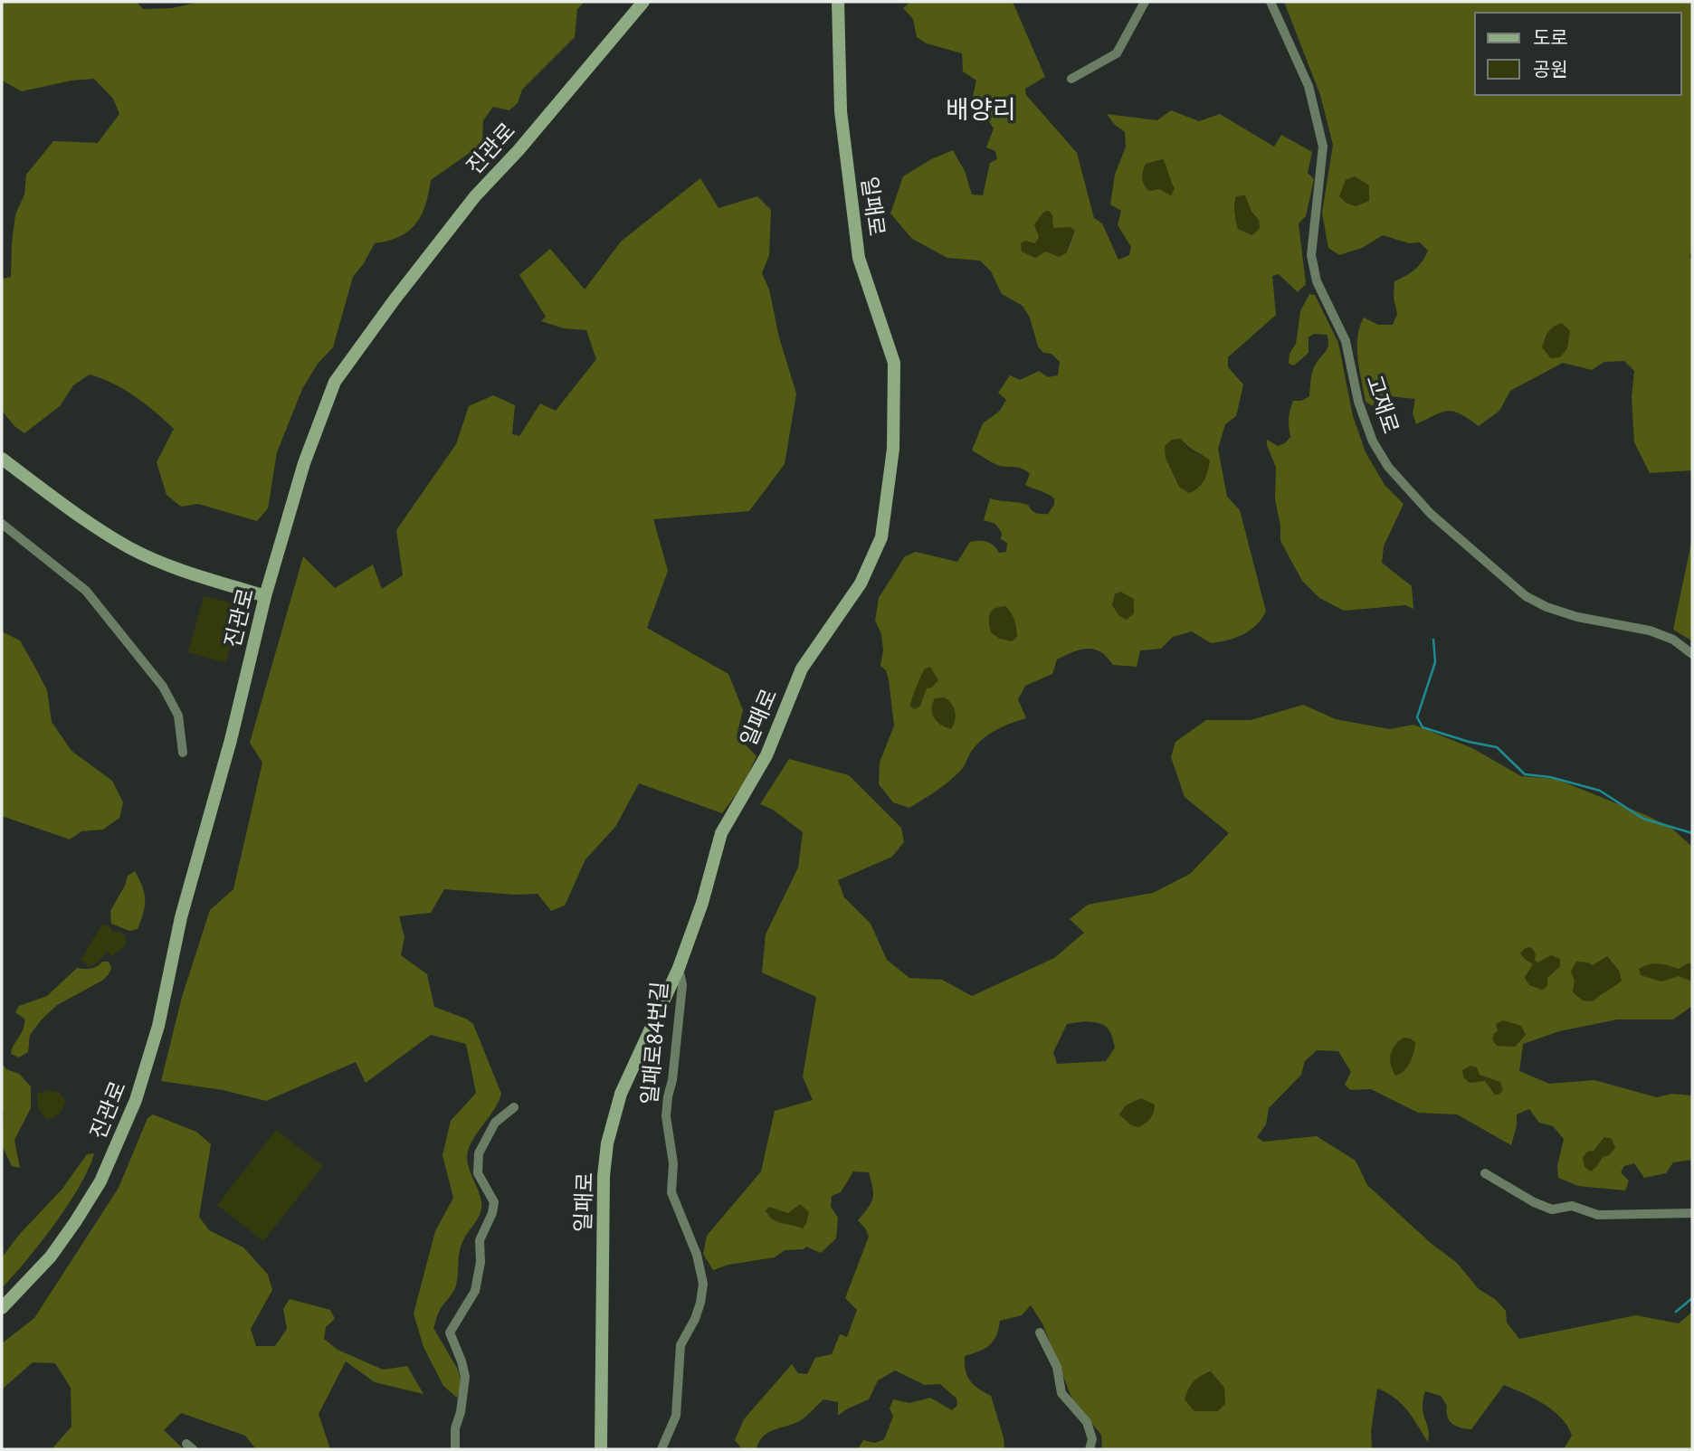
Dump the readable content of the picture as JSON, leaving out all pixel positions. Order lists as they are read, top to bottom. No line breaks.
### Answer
{"streets":{"street":["진관로","일패로","고재로","일패로84번길"]},"crossings":[["일패로","일패로84번길"]],"districts":["배양리"],"legend":["도로","공원"]}
